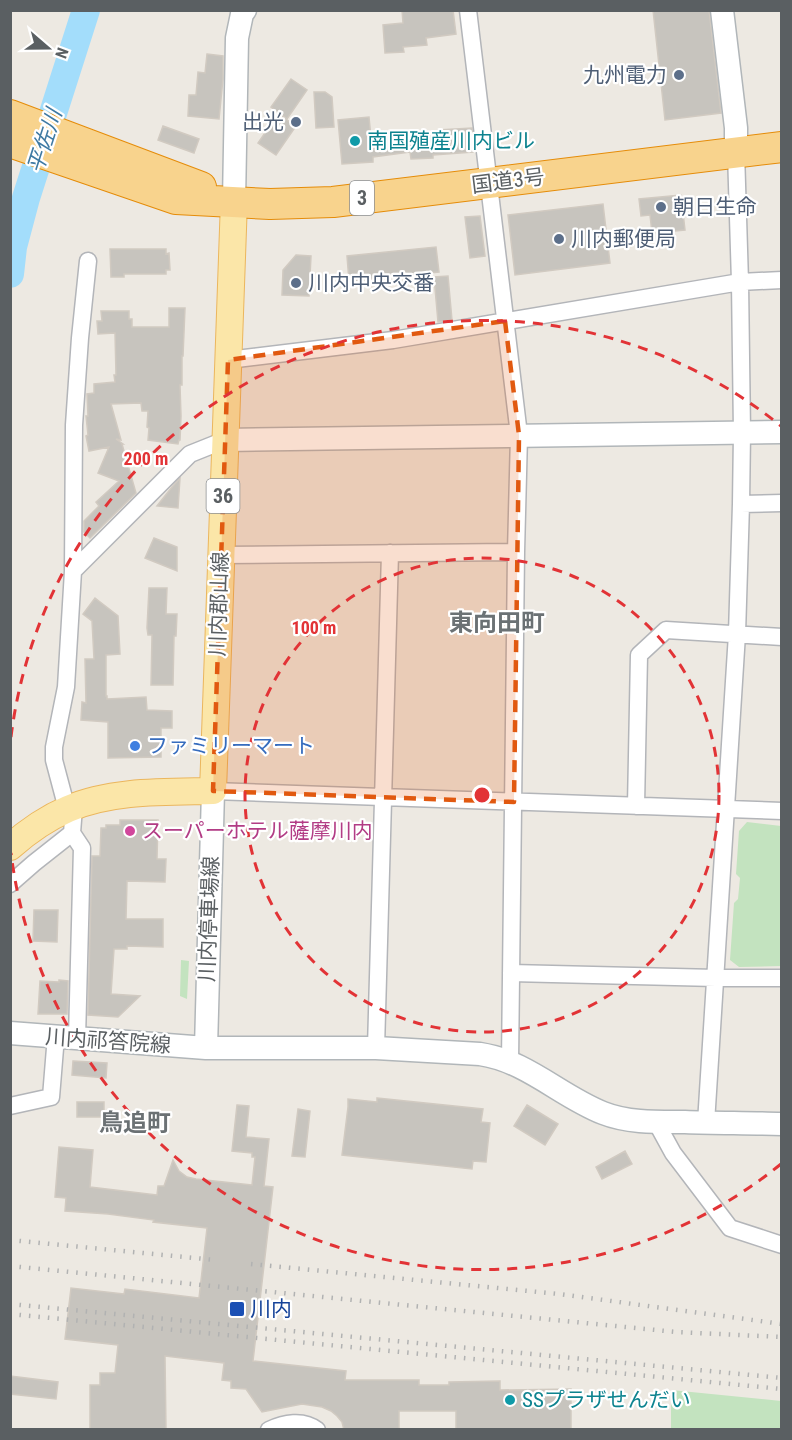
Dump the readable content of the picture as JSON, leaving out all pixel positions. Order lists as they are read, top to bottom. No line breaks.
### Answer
{"streets":{"highway":["国道3号","3"],"main road":["36","川内郡山線"],"street":["川内停車場線","川内祁答院線"]},"crossings":[["国道3号","川内郡山線"],["川内郡山線","川内停車場線"],["川内停車場線","川内祁答院線"]],"districts":["東向田町","鳥追町"],"water":["平佐川"],"places":{"other":["九州電力","出光","南国殖産川内ビル","朝日生命","川内郵便局","川内中央交番","ファミリーマート","スーパーホテル薩摩川内","SSプラザせんだい"],"transit":["川内"]},"north":"right","rings":["200 m","100 m"]}
